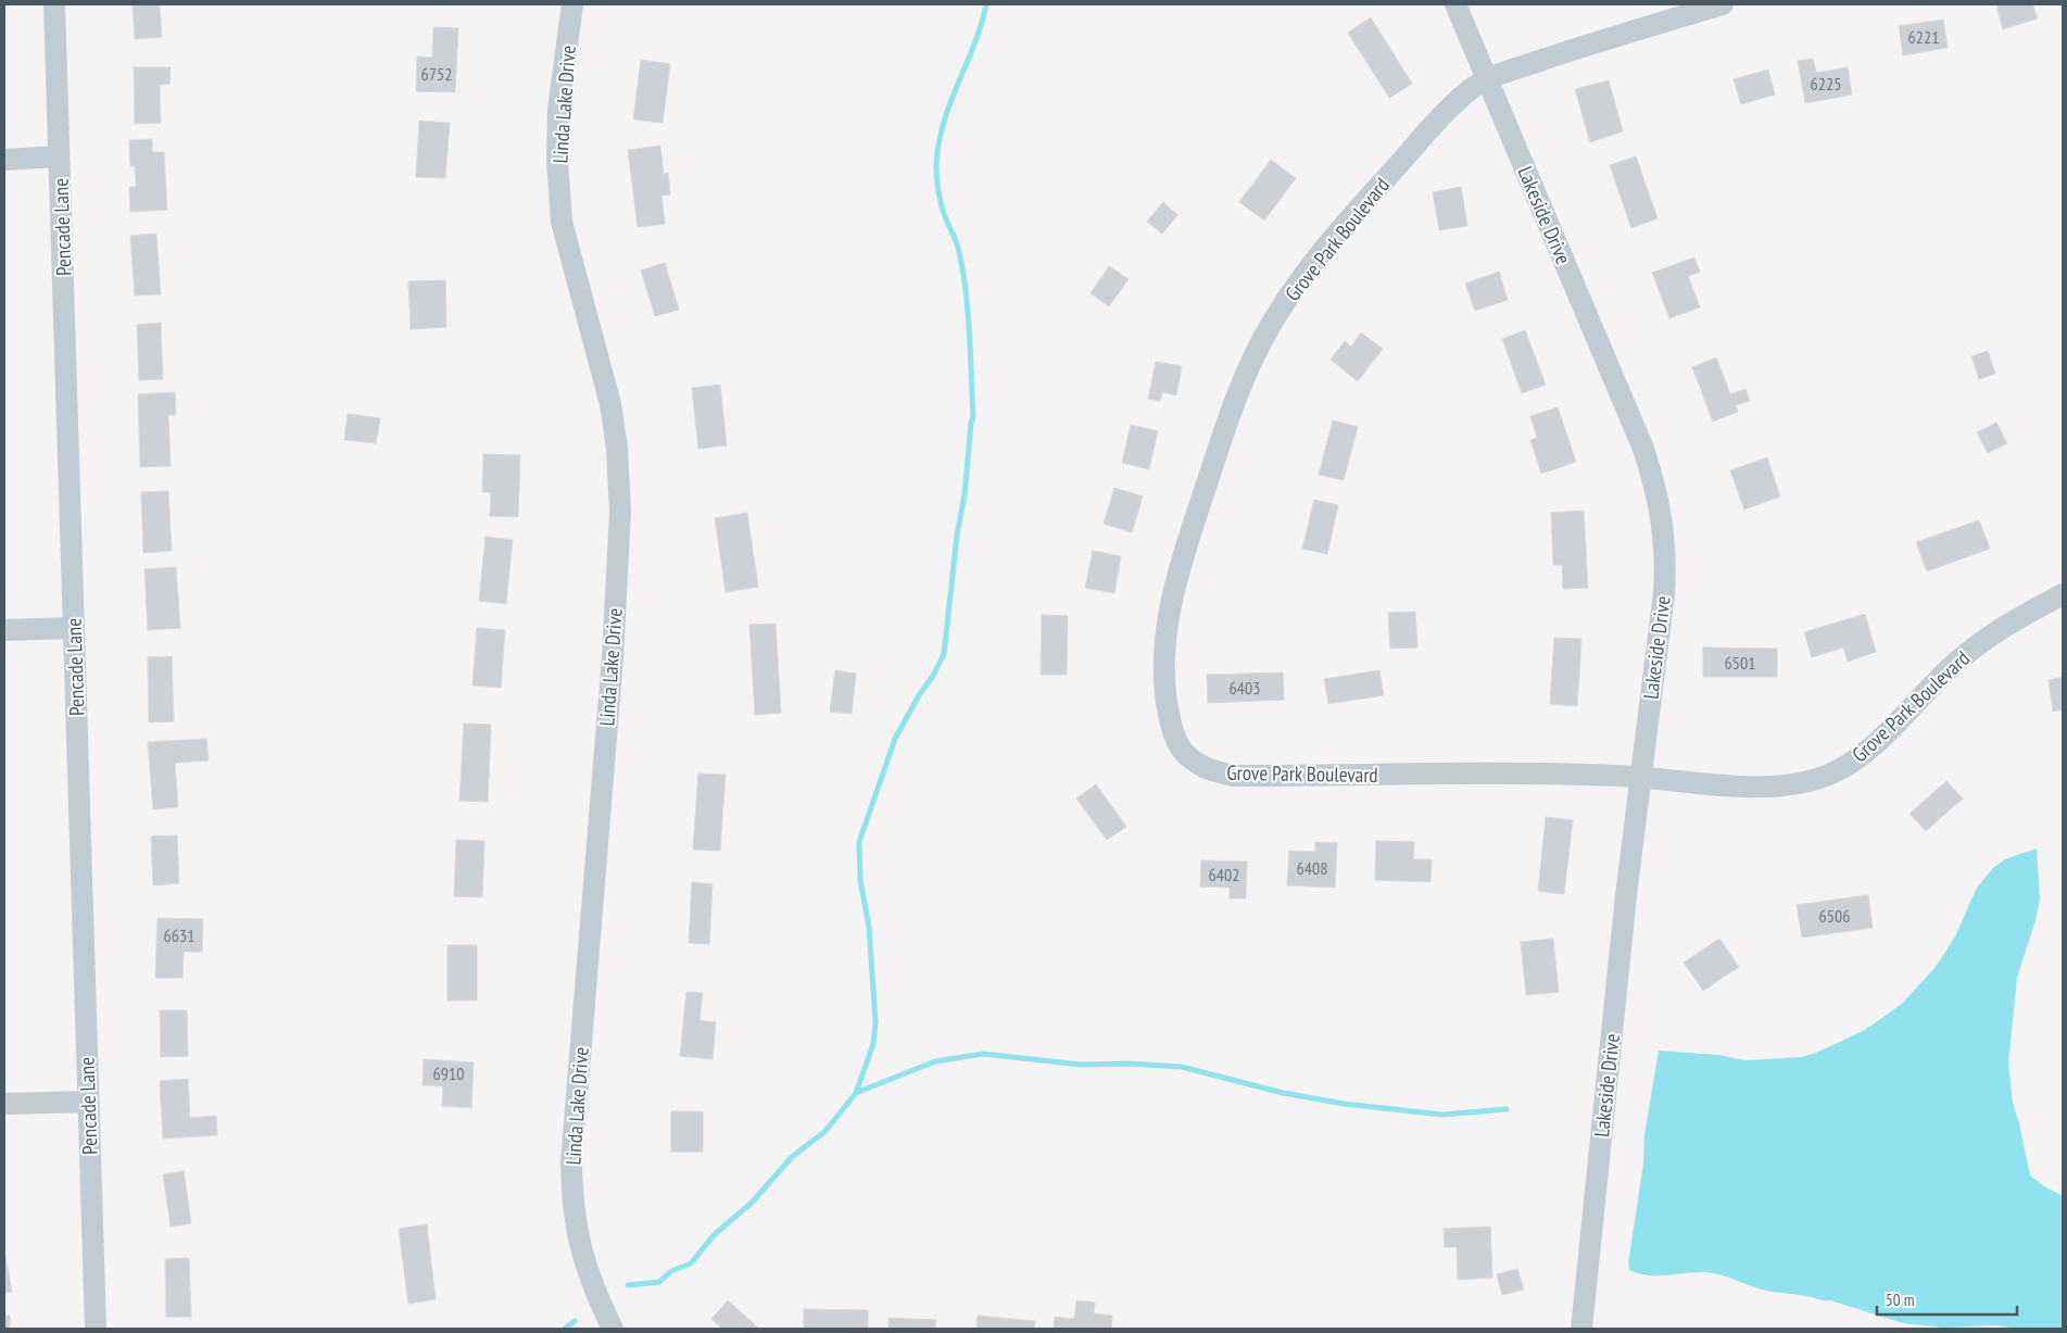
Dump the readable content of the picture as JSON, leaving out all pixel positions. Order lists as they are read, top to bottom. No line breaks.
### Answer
{"streets":{"street":["Linda Lake Drive","Lakeside Drive","Pencade Lane","Grove Park Boulevard"]},"crossings":[["Lakeside Drive","Grove Park Boulevard"]],"house_numbers":["6221","6752","6225","6501","6403","6408","6402","6506","6631","6910"],"scale_bar":"50 m"}
